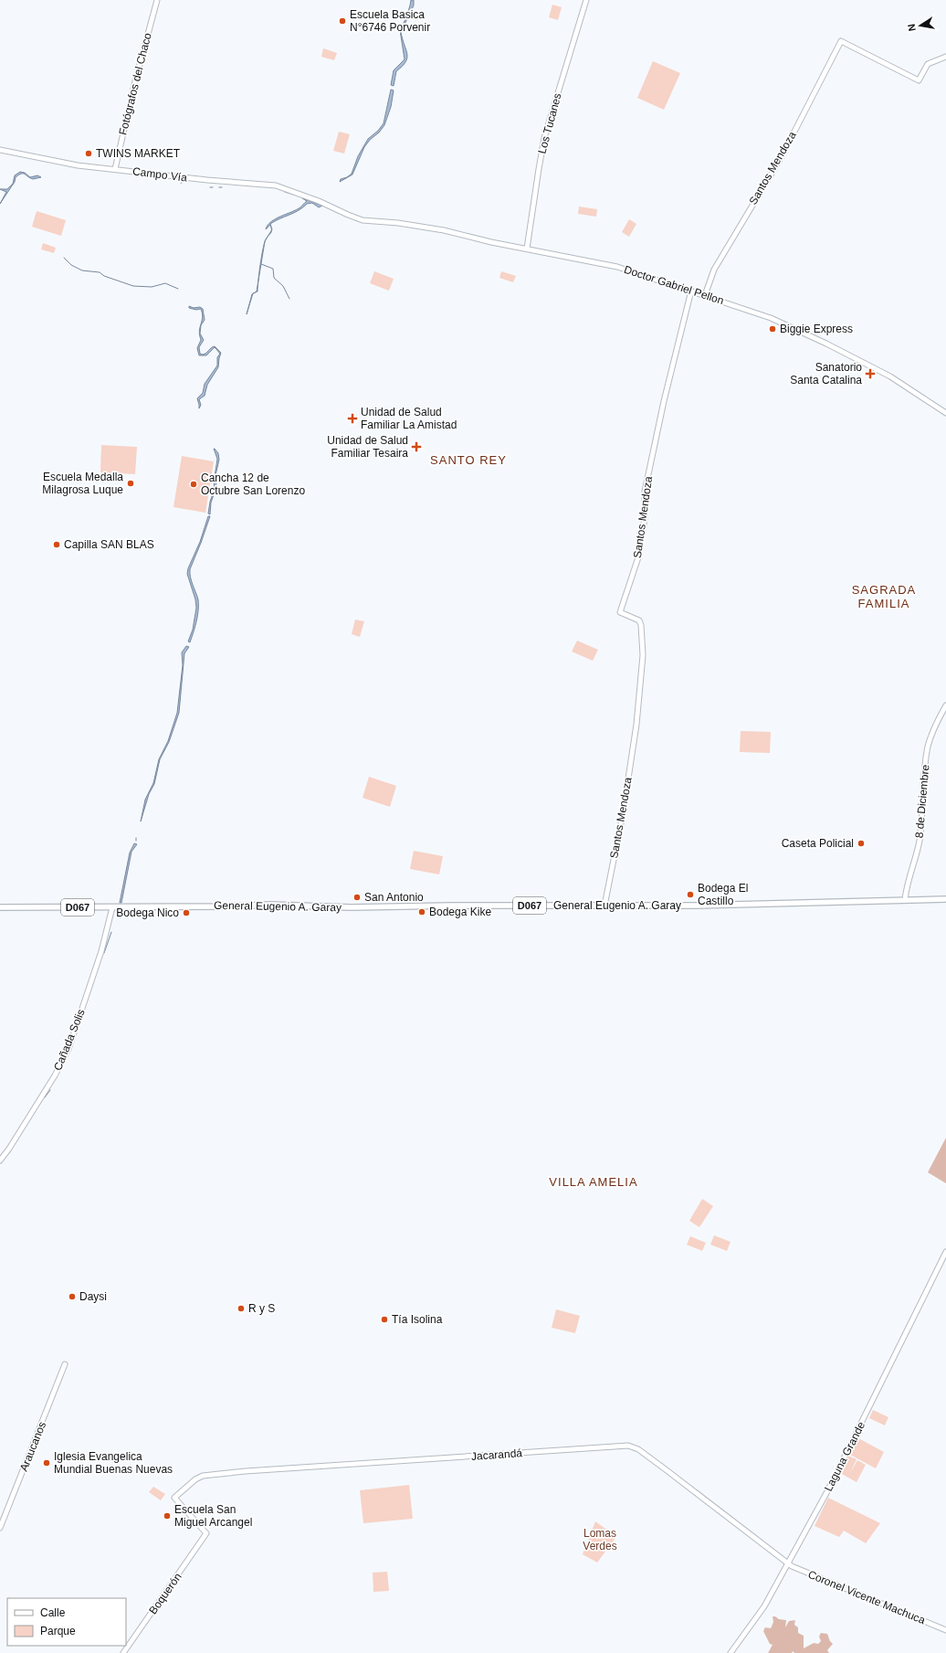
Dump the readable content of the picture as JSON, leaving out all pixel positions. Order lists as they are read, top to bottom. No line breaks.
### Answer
{"streets":{"main road":["D067","General Eugenio A. Garay"],"street":["Fotógrafos del Chaco","Los Tucanes","Santos Mendoza","Campo Vía","Doctor Gabriel Pellon","8 de Diciembre","Cañada Solis","Araucanos","Jacarandá","Laguna Grande","Boquerón","Coronel Vicente Machuca"]},"crossings":[["Fotógrafos del Chaco","Campo Vía"],["Los Tucanes","Doctor Gabriel Pellon"],["Santos Mendoza","Doctor Gabriel Pellon"],["Santos Mendoza","General Eugenio A. Garay"],["Campo Vía","Doctor Gabriel Pellon"],["8 de Diciembre","General Eugenio A. Garay"],["D067","General Eugenio A. Garay"],["D067","Cañada Solis"],["General Eugenio A. Garay","Cañada Solis"],["Jacarandá","Laguna Grande"],["Jacarandá","Boquerón"],["Jacarandá","Coronel Vicente Machuca"],["Laguna Grande","Coronel Vicente Machuca"]],"districts":["SANTO REY","SAGRADA FAMILIA","VILLA AMELIA"],"parks":["Lomas Verdes"],"places":{"other":["Escuela Basica N°6746 Porvenir","TWINS MARKET","Biggie Express","Escuela Medalla Milagrosa Luque","Cancha 12 de Octubre San Lorenzo","Capilla SAN BLAS","Caseta Policial","Bodega El Castillo","San Antonio","Bodega Kike","Bodega Nico","Daysi","R y S","Tía Isolina","Iglesia Evangelica Mundial Buenas Nuevas","Escuela San Miguel Arcangel"],"health":["Sanatorio Santa Catalina","Unidad de Salud Familiar La Amistad","Unidad de Salud Familiar Tesaira"]},"legend":["Calle","Parque"],"north":"left"}
